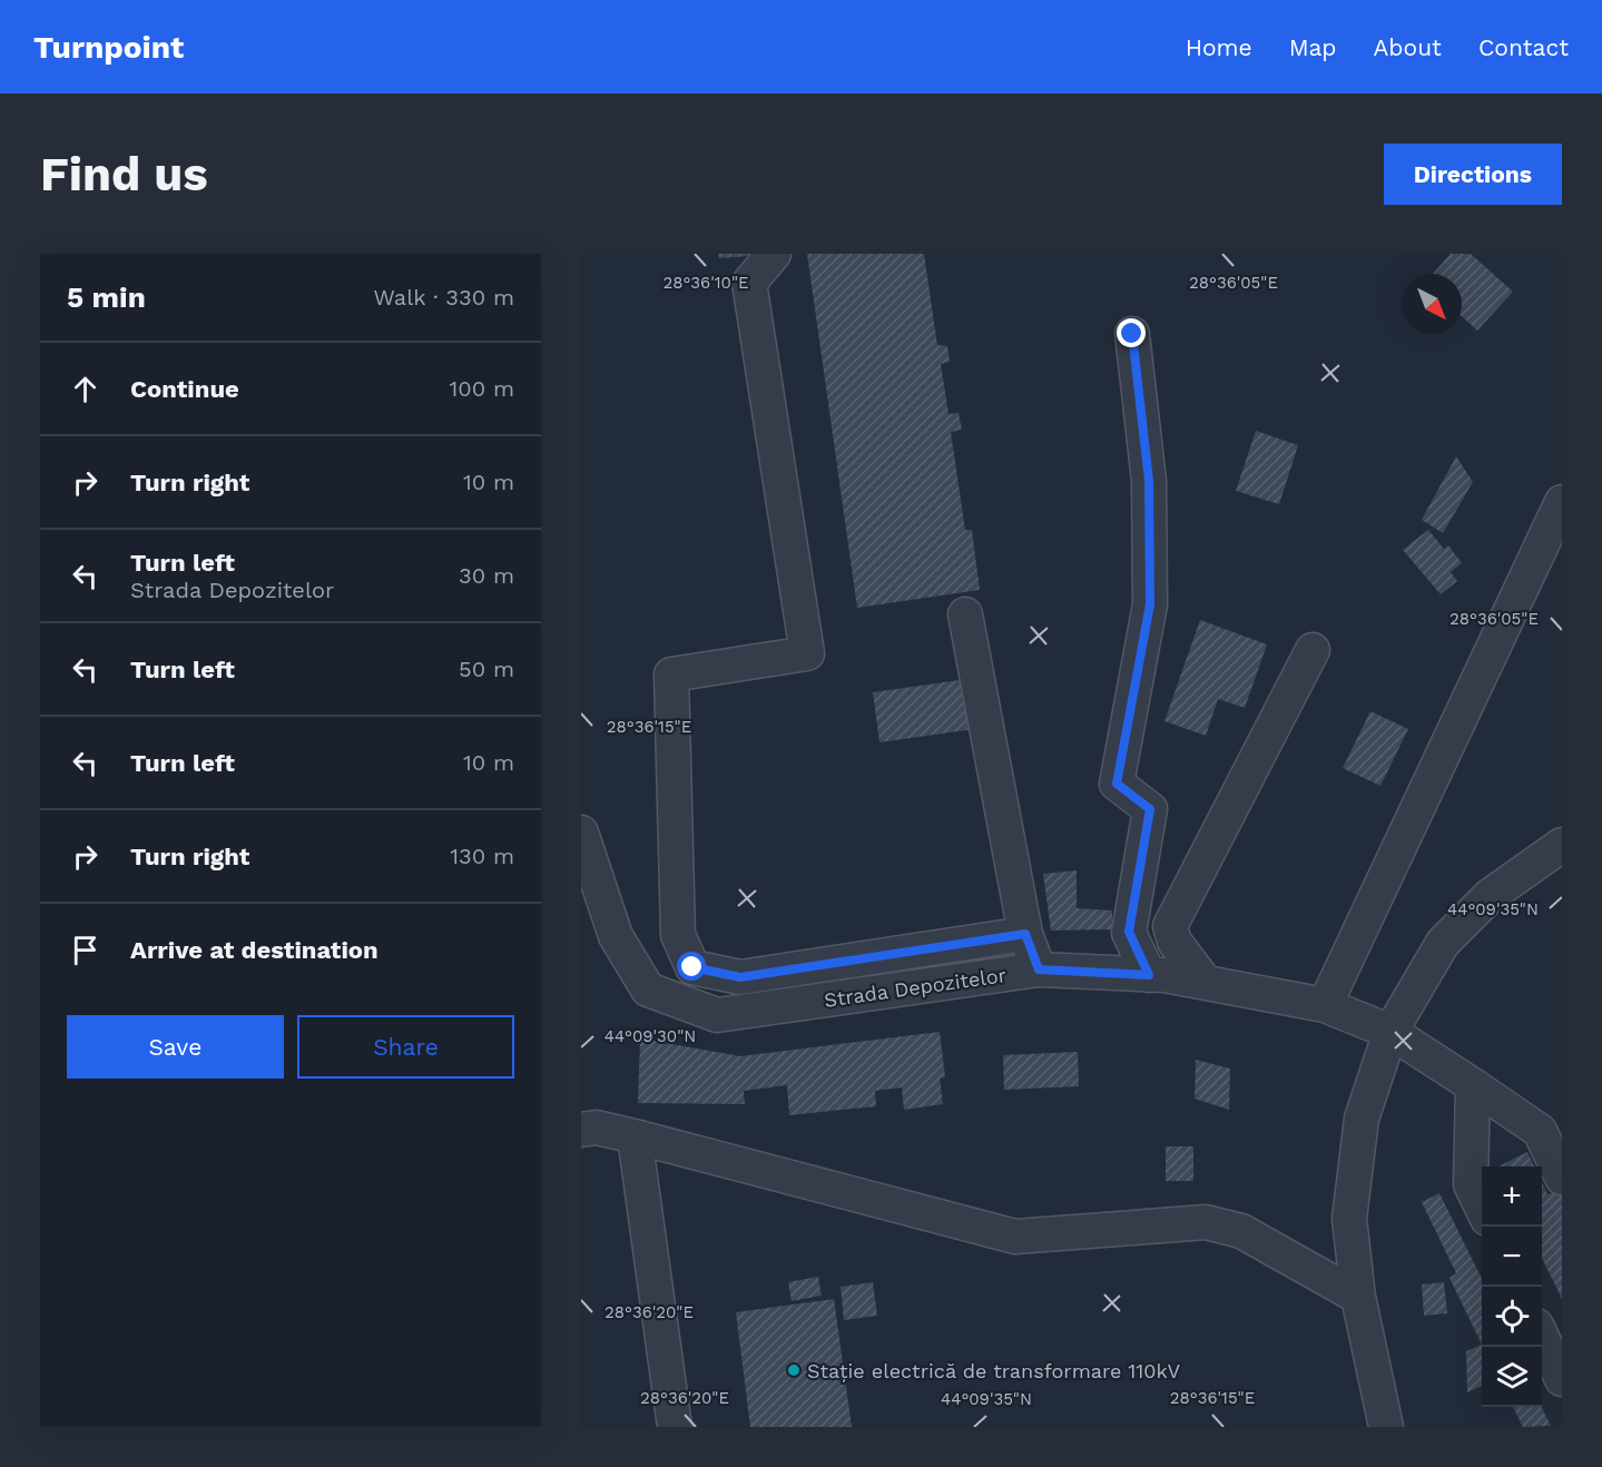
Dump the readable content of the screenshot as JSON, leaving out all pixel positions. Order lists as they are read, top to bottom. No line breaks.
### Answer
{"streets":{"street":["Strada Depozitelor"]},"places":["Stație electrică de transformare 110kV"],"north":"bottom right","page":{"header":"Turnpoint","nav":["Home","Map","About","Contact"],"buttons":["Directions",["Save","Share"]],"title":"Find us","heading":["5 min","Walk · 330 m"],"list":[["Continue","100 m"],["Turn right","10 m"],["Turn left","Strada Depozitelor","30 m"],["Turn left","50 m"],["Turn left","10 m"],["Turn right","130 m"],"Arrive at destination"],"map_buttons":["+","−"]},"coordinates":["28°36'10\"E","28°36'05\"E","28°36'15\"E","44°09'35\"N","44°09'30\"N","28°36'20\"E"]}
